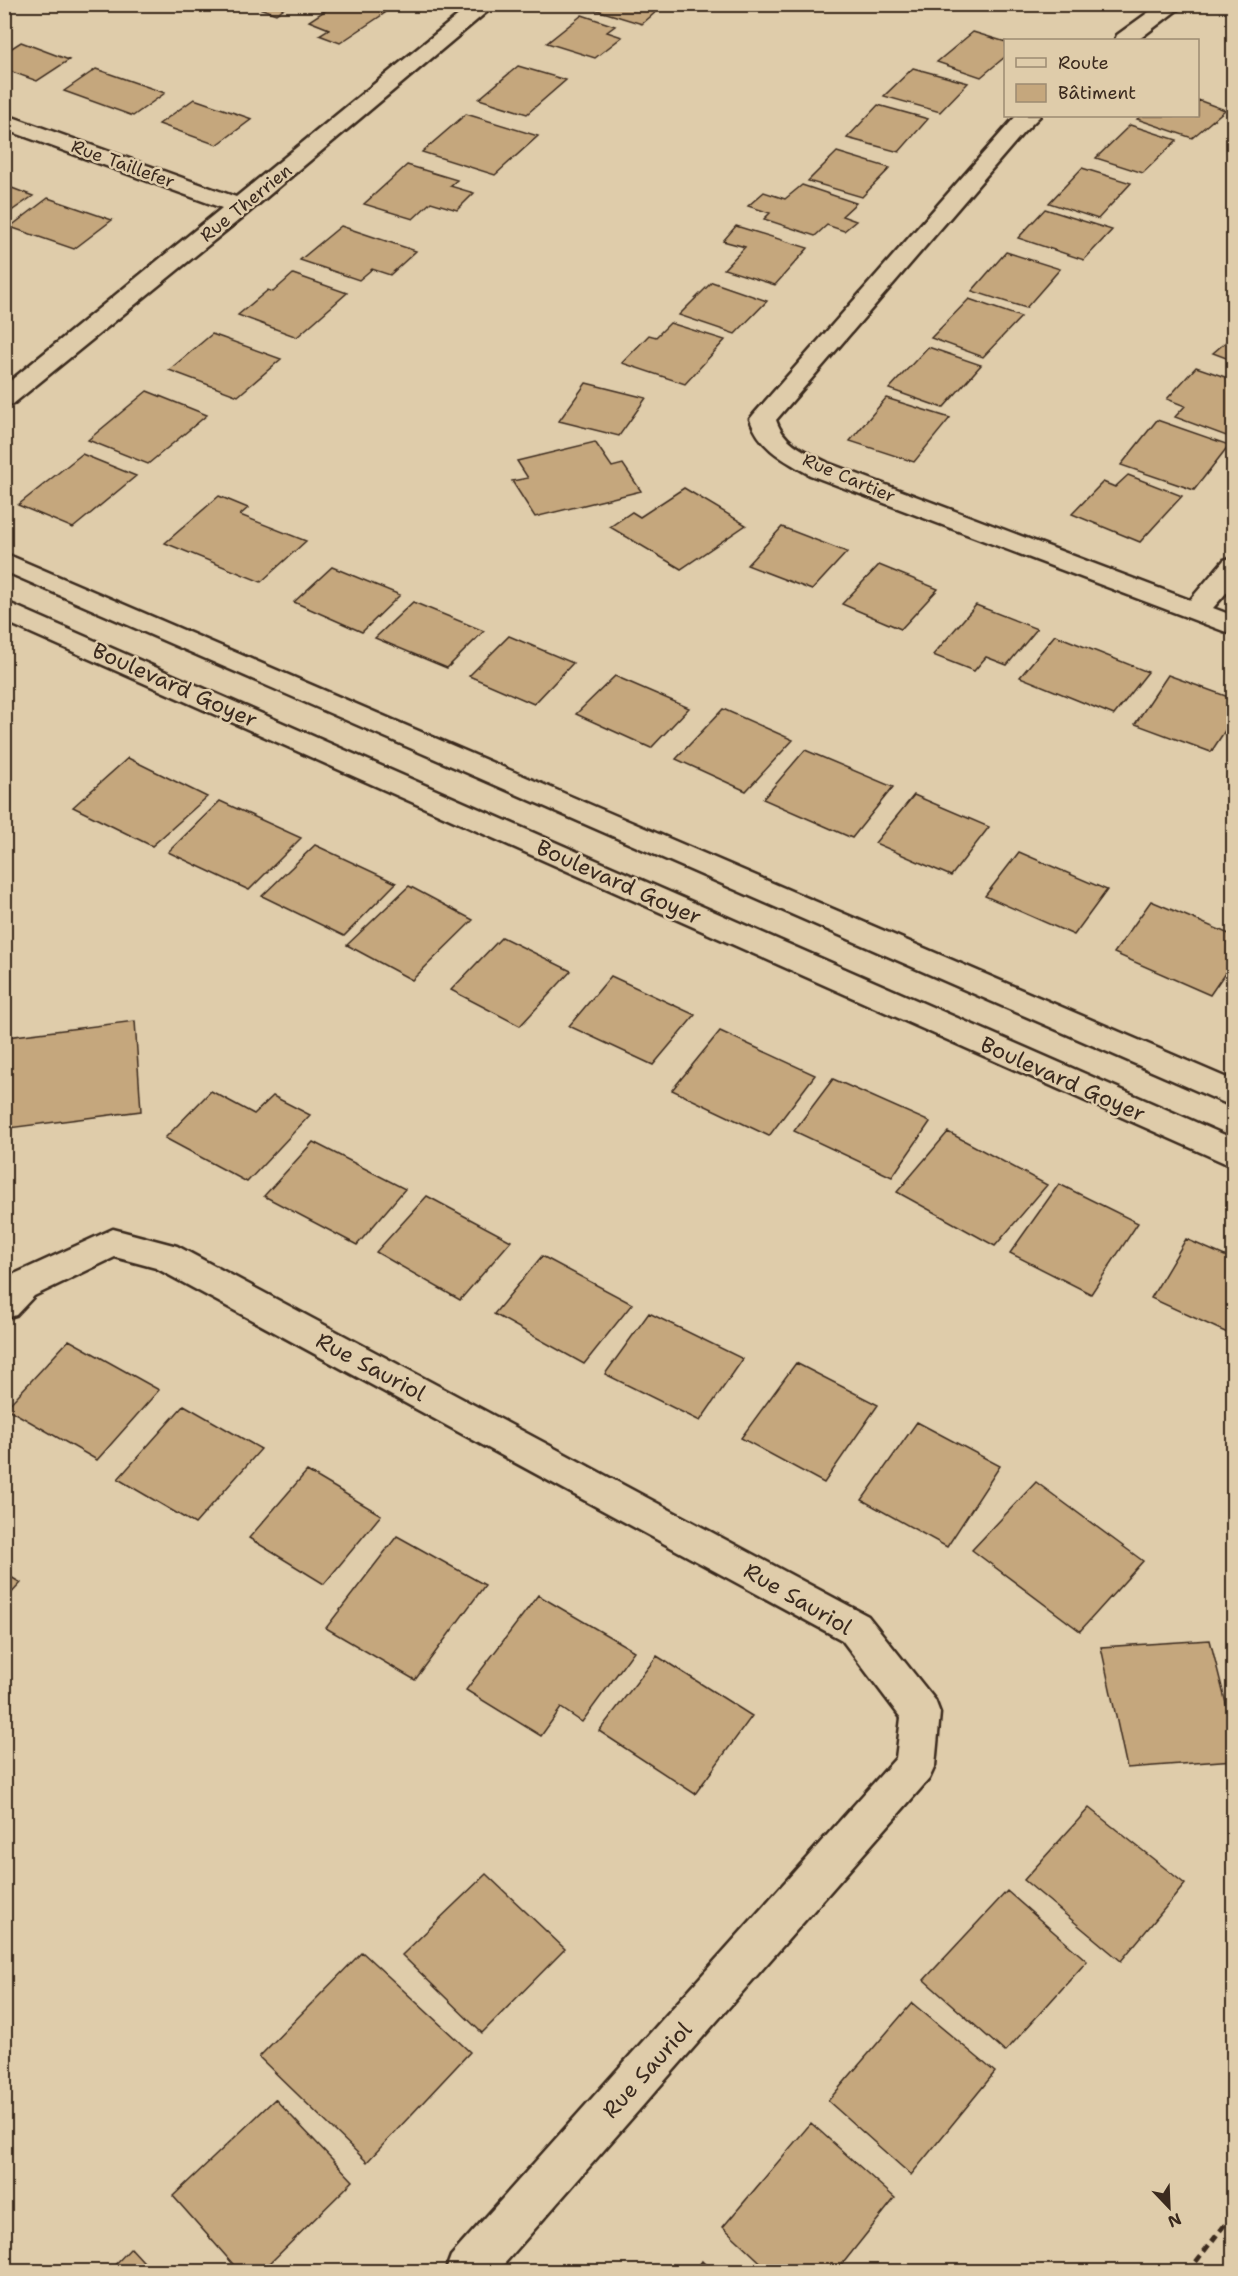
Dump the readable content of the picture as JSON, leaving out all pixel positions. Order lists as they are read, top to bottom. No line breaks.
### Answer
{"streets":{"street":["Rue Taillefer","Rue Therrien","Rue Cartier","Boulevard Goyer","Rue Sauriol"]},"crossings":[["Rue Taillefer","Rue Therrien"]],"legend":["Route","Bâtiment"],"north":"bottom right"}
